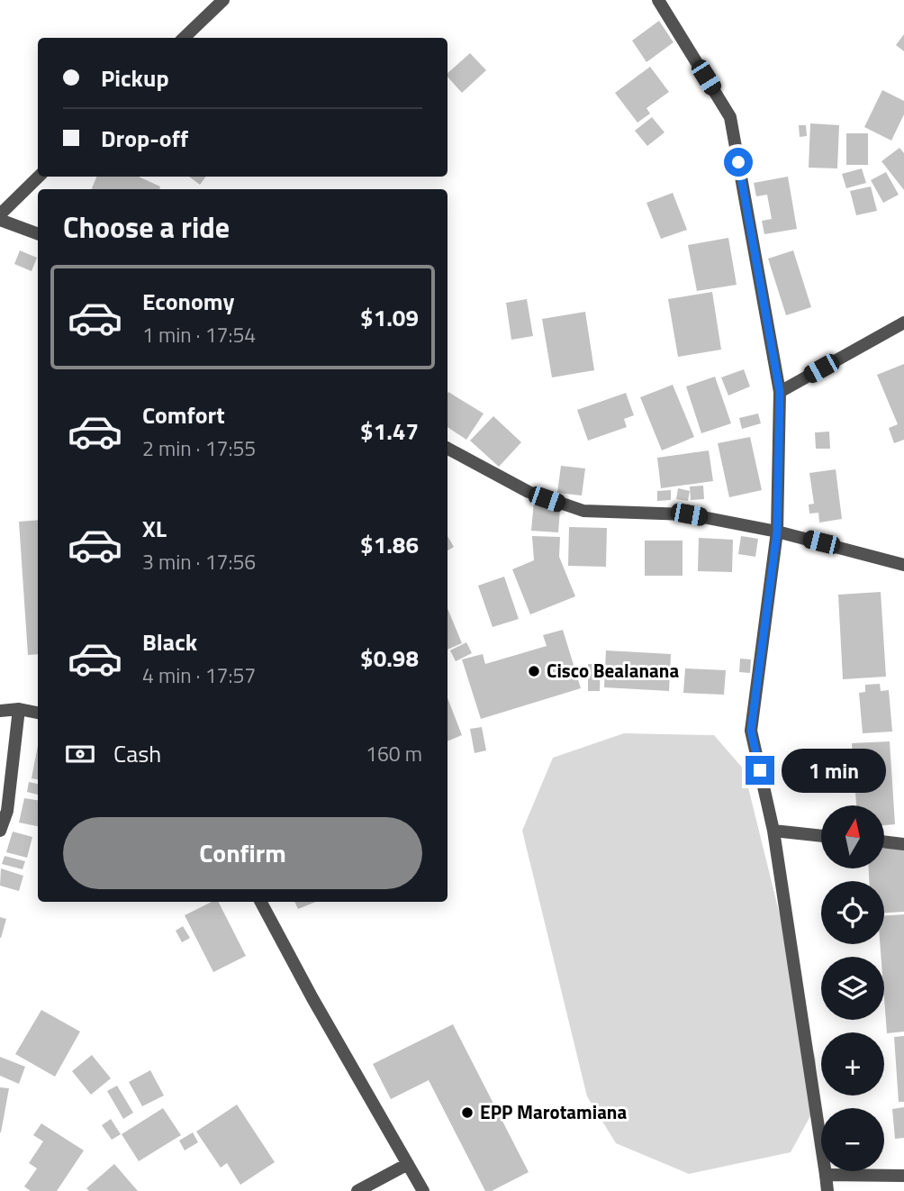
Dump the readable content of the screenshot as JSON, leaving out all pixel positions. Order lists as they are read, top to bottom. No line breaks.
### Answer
{"places":["Cisco Bealanana","EPP Marotamiana"],"north":"top","page":{"banner":["Pickup","Drop-off"],"heading":"Choose a ride","list":[{"name":"Economy","note":"1 min · 17:54","value":"$1.09"},{"name":"Comfort","note":"2 min · 17:55","value":"$1.47"},{"name":"XL","note":"3 min · 17:56","value":"$1.86"},{"name":"Black","note":"4 min · 17:57","value":"$0.98"}],"pay":["Cash","160 m"],"bubble":"1 min","buttons":"Confirm","map_buttons":["+","−"]}}
